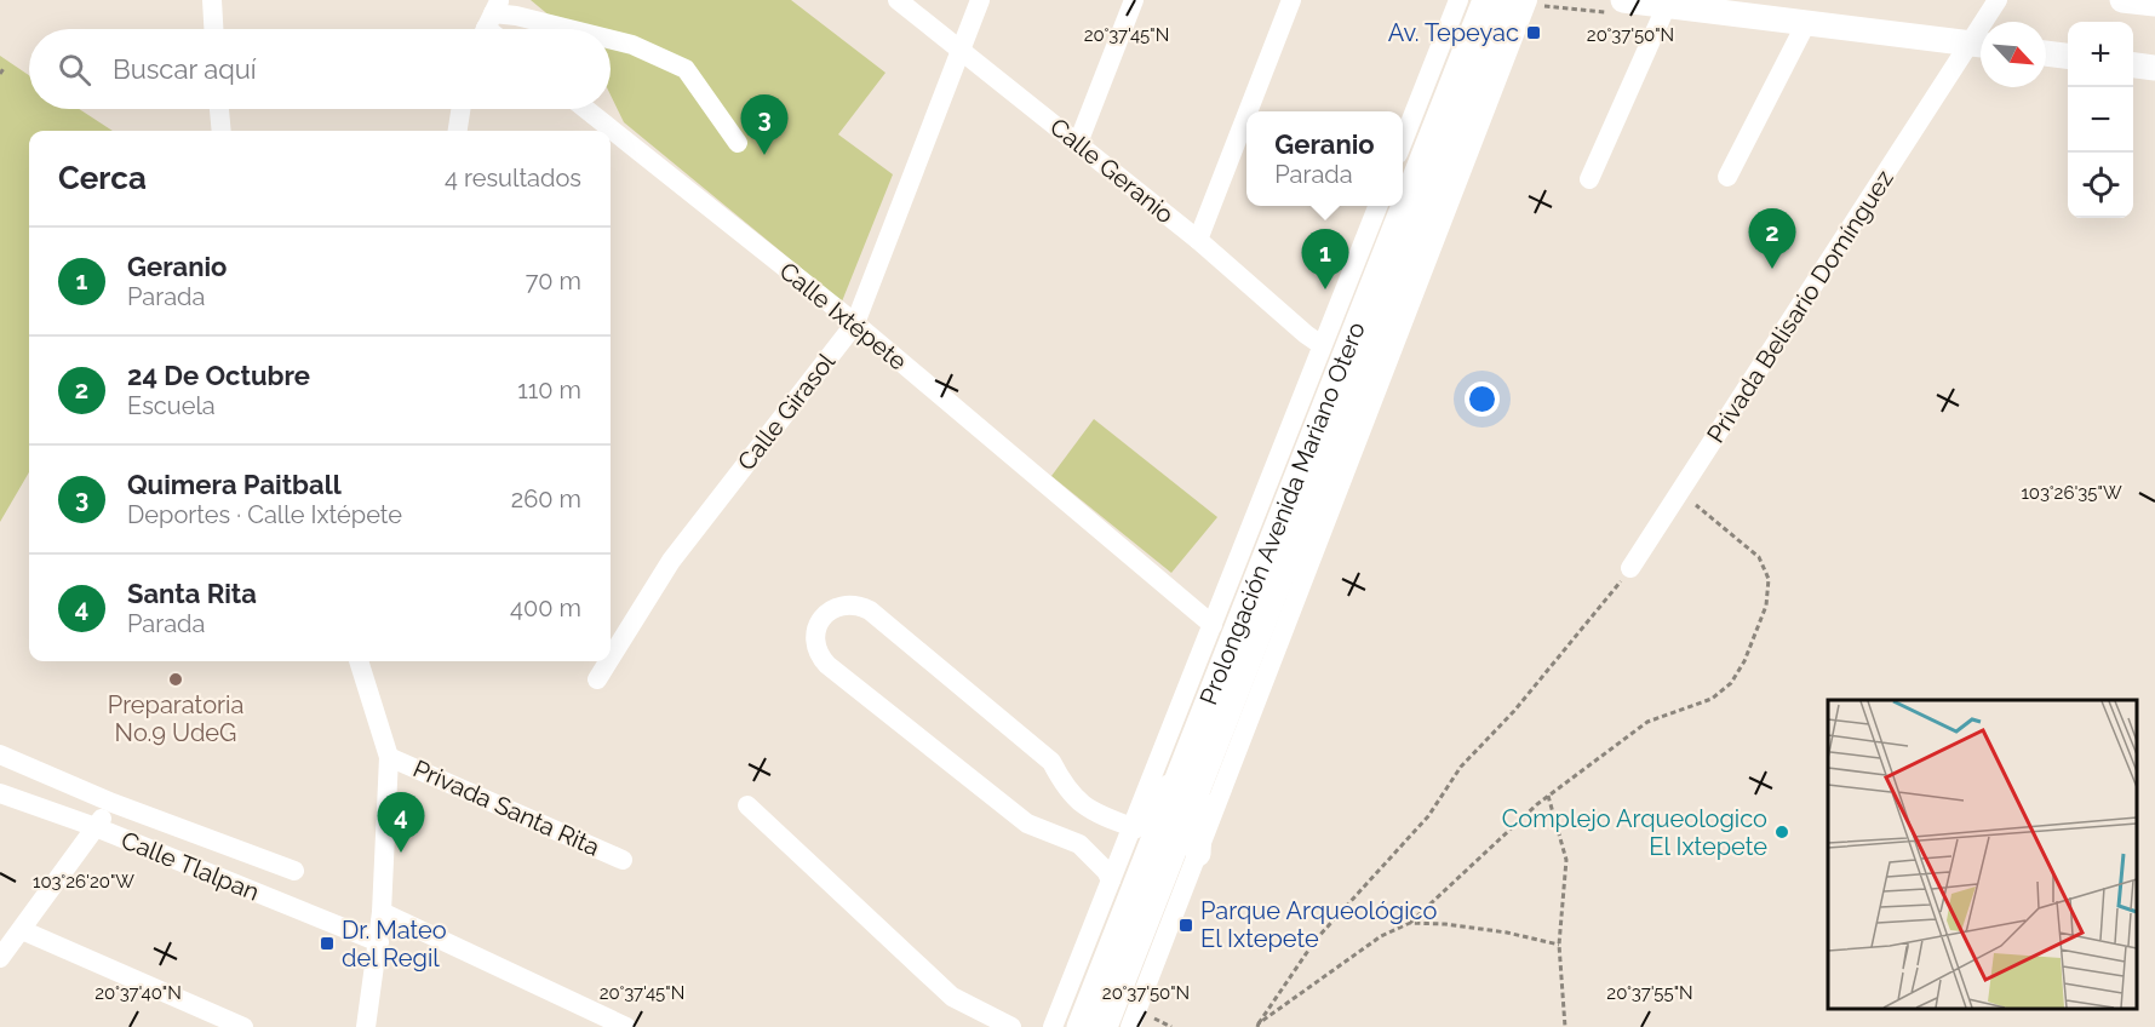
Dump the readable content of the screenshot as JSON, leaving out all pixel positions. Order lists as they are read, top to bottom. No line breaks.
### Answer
{"streets":{"main road":["Prolongación Avenida Mariano Otero"],"street":["Calle Geranio","Privada Belisario Domínguez","Calle Ixtépete","Calle Girasol","Privada Santa Rita","Calle Tlalpan"]},"crossings":[["Calle Geranio","Calle Girasol"],["Calle Geranio","Prolongación Avenida Mariano Otero"],["Calle Ixtépete","Calle Girasol"],["Calle Ixtépete","Prolongación Avenida Mariano Otero"]],"places":{"transit":["Av. Tepeyac","Parque Arqueológico El Ixtepete","Dr. Mateo del Regil"],"other":["Preparatoria No.9 UdeG","Complejo Arqueologico El Ixtepete"]},"north":"bottom right","page":{"map_buttons":["+","−"],"search":"Buscar aquí","pins":["3","2","1","4"],"popup":["Geranio","Parada"],"heading":["Cerca","4 resultados"],"list":[{"mark":"1","name":"Geranio","note":"Parada","value":"70 m"},{"mark":"2","name":"24 De Octubre","note":"Escuela","value":"110 m"},{"mark":"3","name":"Quimera Paitball","note":"Deportes · Calle Ixtépete","value":"260 m"},{"mark":"4","name":"Santa Rita","note":"Parada","value":"400 m"}]},"coordinates":["20°37'45\"N","20°37'50\"N","103°26'35\"W","103°26'20\"W","20°37'40\"N","20°37'55\"N"]}
